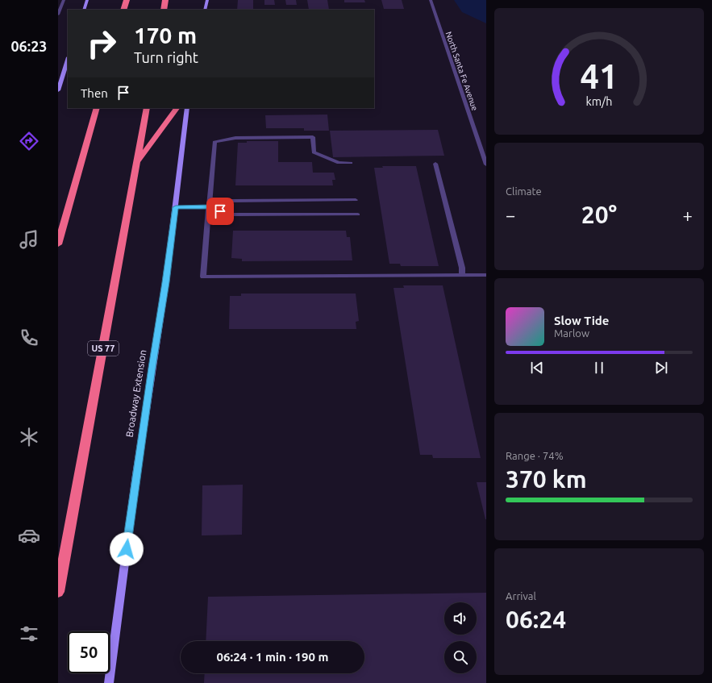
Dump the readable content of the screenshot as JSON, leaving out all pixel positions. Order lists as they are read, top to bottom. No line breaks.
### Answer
{"streets":{"highway":["US 77"],"main road":["Broadway Extension"],"street":["North Santa Fe Avenue"]},"page":{"tabs":"06:23","turn":["170 m","Turn right"],"then":"Then","tile":["Climate",["Range · 74%","370 km"],["Arrival","06:24"]],"heat":["−","20°","+"],"song":["Slow Tide","Marlow"],"limit":"50","trip":"06:24 · 1 min · 190 m","gauge":["41","km/h"]}}
